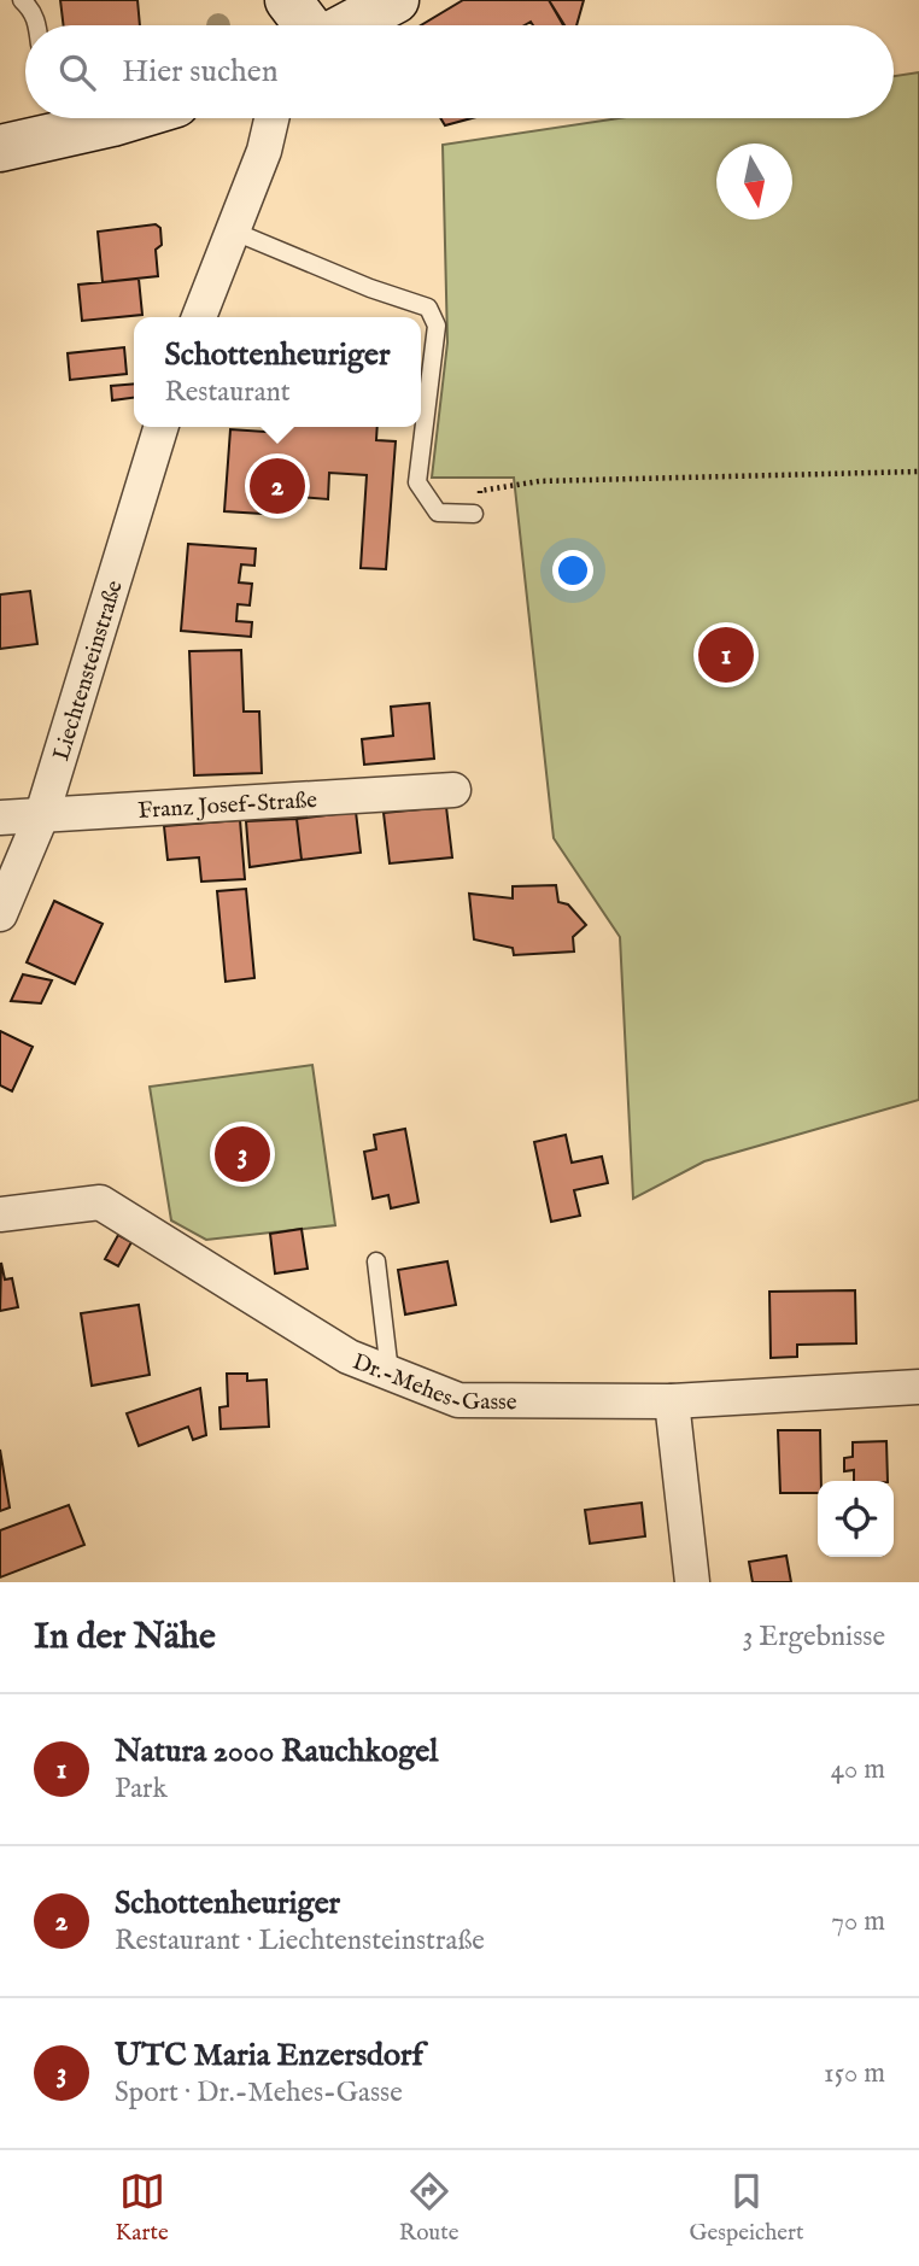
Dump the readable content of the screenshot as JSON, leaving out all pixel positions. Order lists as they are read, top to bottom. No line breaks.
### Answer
{"streets":{"street":["Liechtensteinstraße","Franz Josef-Straße","Dr.-Mehes-Gasse"]},"crossings":[["Liechtensteinstraße","Franz Josef-Straße"]],"north":"bottom","page":{"search":"Hier suchen","popup":["Schottenheuriger","Restaurant"],"pins":["2","1","3"],"heading":["In der Nähe","3 Ergebnisse"],"list":[{"mark":"1","name":"Natura 2000 Rauchkogel","note":"Park","value":"40 m"},{"mark":"2","name":"Schottenheuriger","note":"Restaurant · Liechtensteinstraße","value":"70 m"},{"mark":"3","name":"UTC Maria Enzersdorf","note":"Sport · Dr.-Mehes-Gasse","value":"150 m"}],"nav":["Karte","Route","Gespeichert"]}}
